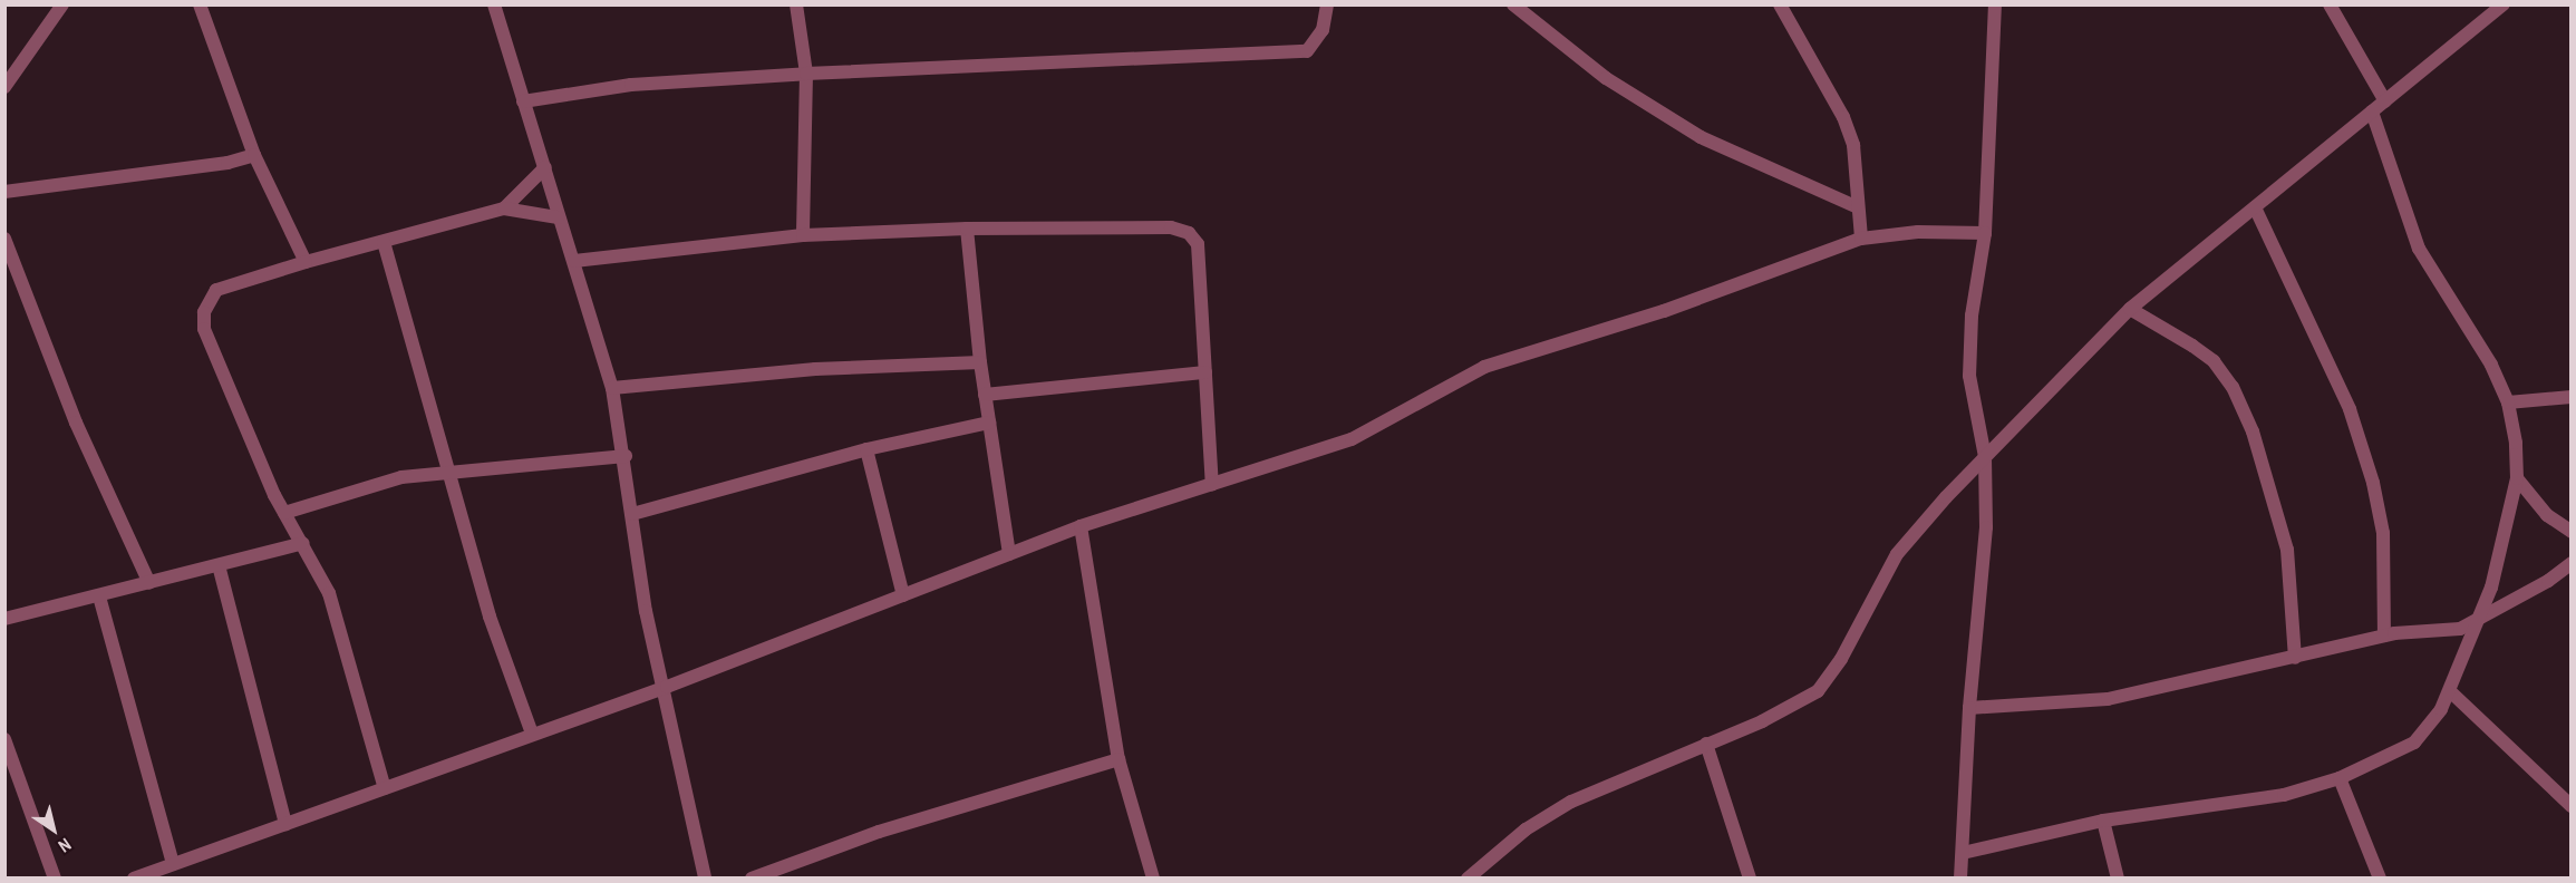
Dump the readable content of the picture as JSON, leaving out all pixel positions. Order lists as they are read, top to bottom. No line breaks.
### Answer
{"north":"bottom right"}
